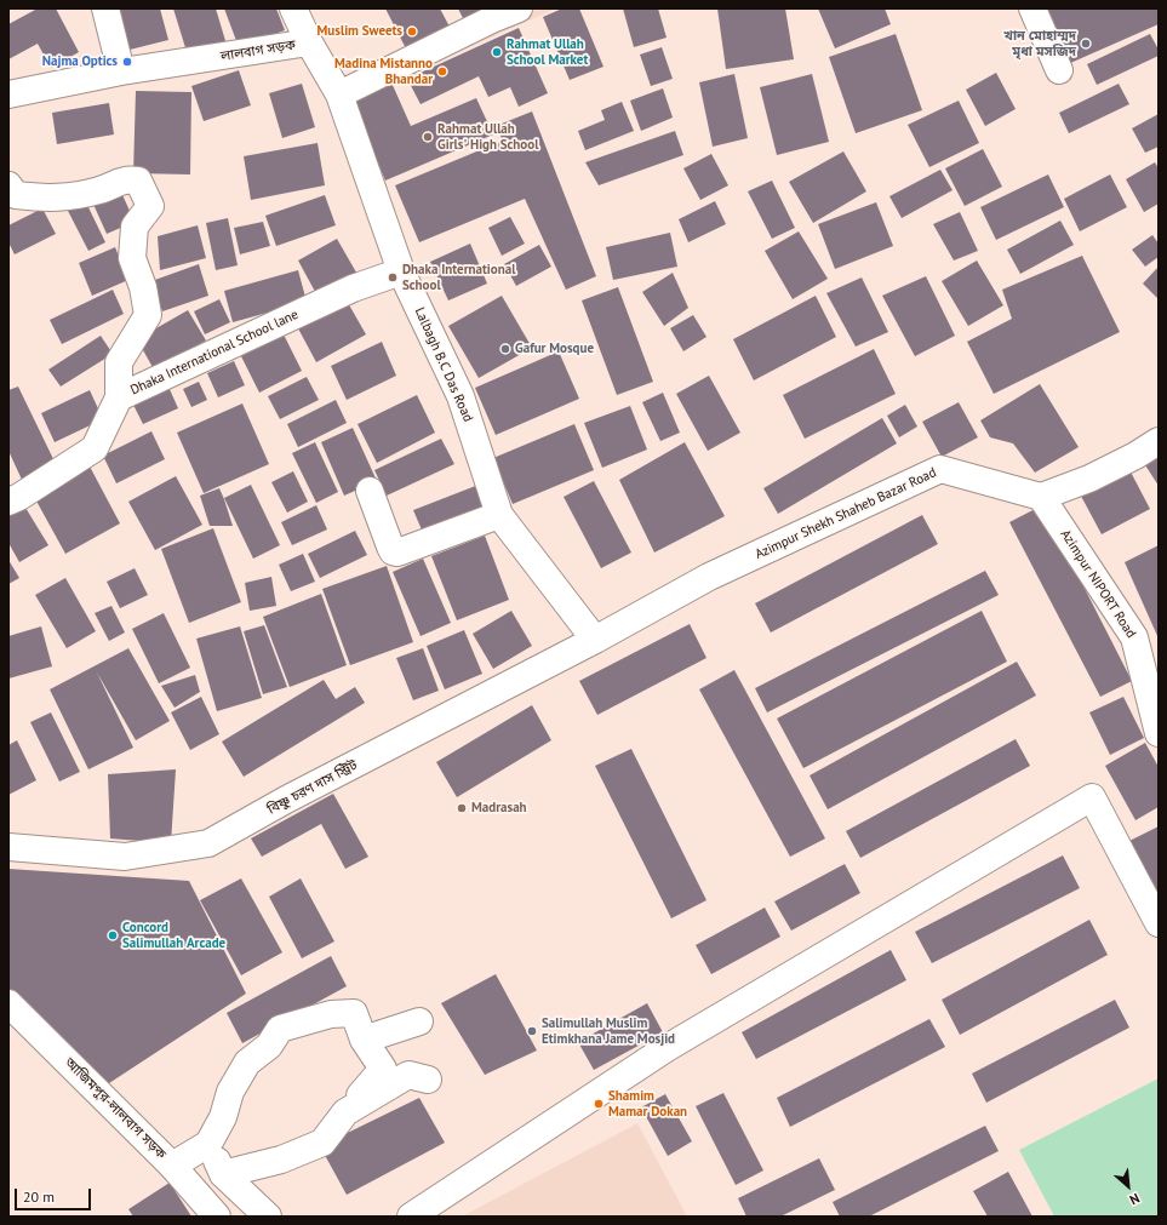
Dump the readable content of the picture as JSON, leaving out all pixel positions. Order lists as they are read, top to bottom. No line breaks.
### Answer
{"streets":{"street":["লালবাগ সড়ক","Dhaka International School lane","Lalbagh B.C Das Road","Azimpur Shekh Shaheb Bazar Road","Azimpur NIPORT Road","বিষ্ণু চরণ দাস স্ট্রিট","আজিমপুর-লালবাগ সড়ক"]},"crossings":[["লালবাগ সড়ক","Lalbagh B.C Das Road"],["Dhaka International School lane","Lalbagh B.C Das Road"],["Lalbagh B.C Das Road","Azimpur Shekh Shaheb Bazar Road"],["Lalbagh B.C Das Road","বিষ্ণু চরণ দাস স্ট্রিট"],["Azimpur Shekh Shaheb Bazar Road","Azimpur NIPORT Road"],["Azimpur Shekh Shaheb Bazar Road","বিষ্ণু চরণ দাস স্ট্রিট"]],"places":["Muslim Sweets","খান মোহাম্মদ মৃধা মসজিদ","Rahmat Ullah School Market","Najma Optics","Madina Mistanno Bhandar","Rahmat Ullah Girls' High School","Dhaka International School","Gafur Mosque","Madrasah","Concord Salimullah Arcade","Salimullah Muslim Etimkhana Jame Mosjid","Shamim Mamar Dokan"],"scale_bar":"20 m","north":"bottom right"}
